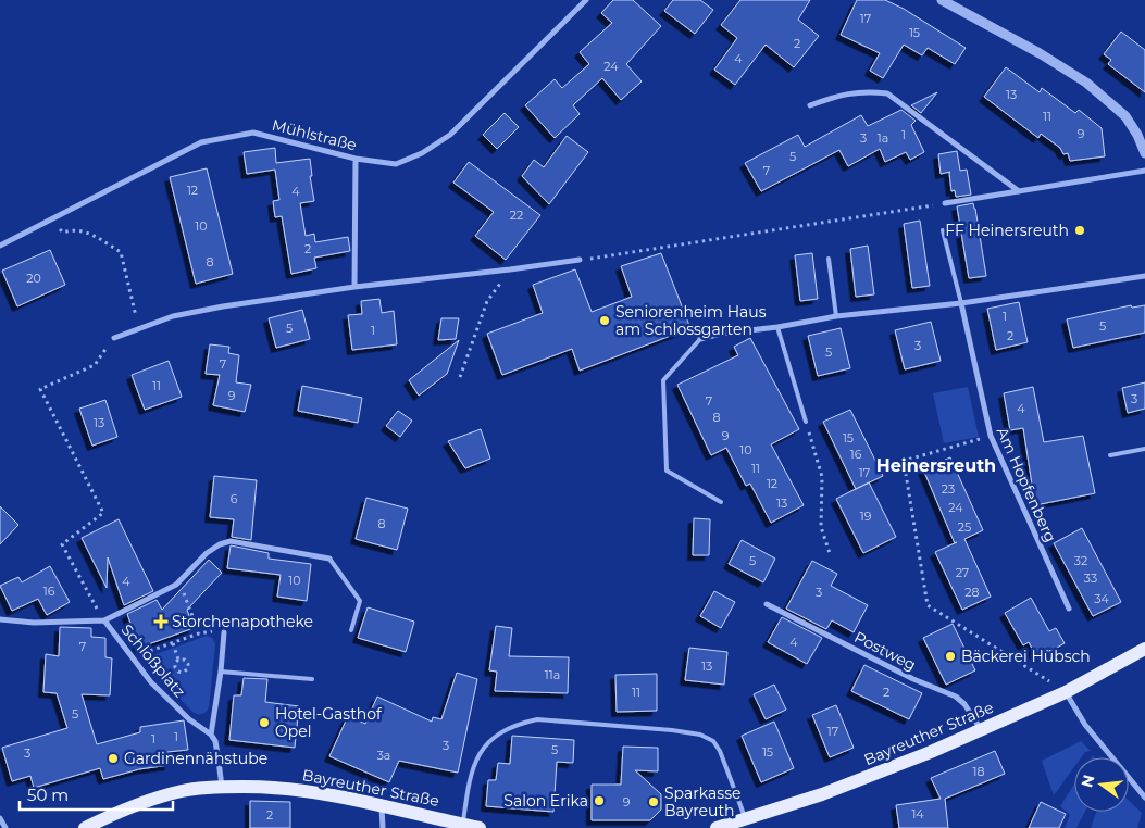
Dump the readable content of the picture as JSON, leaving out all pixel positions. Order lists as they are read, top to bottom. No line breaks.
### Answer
{"streets":{"main road":["Bayreuther Straße"],"street":["Mühlstraße","Am Hopfenberg","Postweg","Schloßplatz"]},"crossings":[["Postweg","Bayreuther Straße"]],"districts":["Heinersreuth"],"places":{"other":["FF Heinersreuth","Seniorenheim Haus am Schlossgarten","Bäckerei Hübsch","Hotel-Gasthof Opel","Gardinennähstube","Salon Erika","Sparkasse Bayreuth"],"health":["Storchenapotheke"]},"house_numbers":["17","15","2","4","24","13","11","9","1","3","1a","5","7","12","4","22","10","2","8","20","1","5","5","1","2","3","5","7","11","9","3","7","4","8","13","9","15","10","16","11","17","12","23","6","13","24","19","8","25","5","32","27","33","10","4","16","3","28","34","4","7","13","11a","11","2","5","17","1","1","3","5","15","3","3a","18","9","14","2"],"scale_bar":"50 m","north":"left"}
